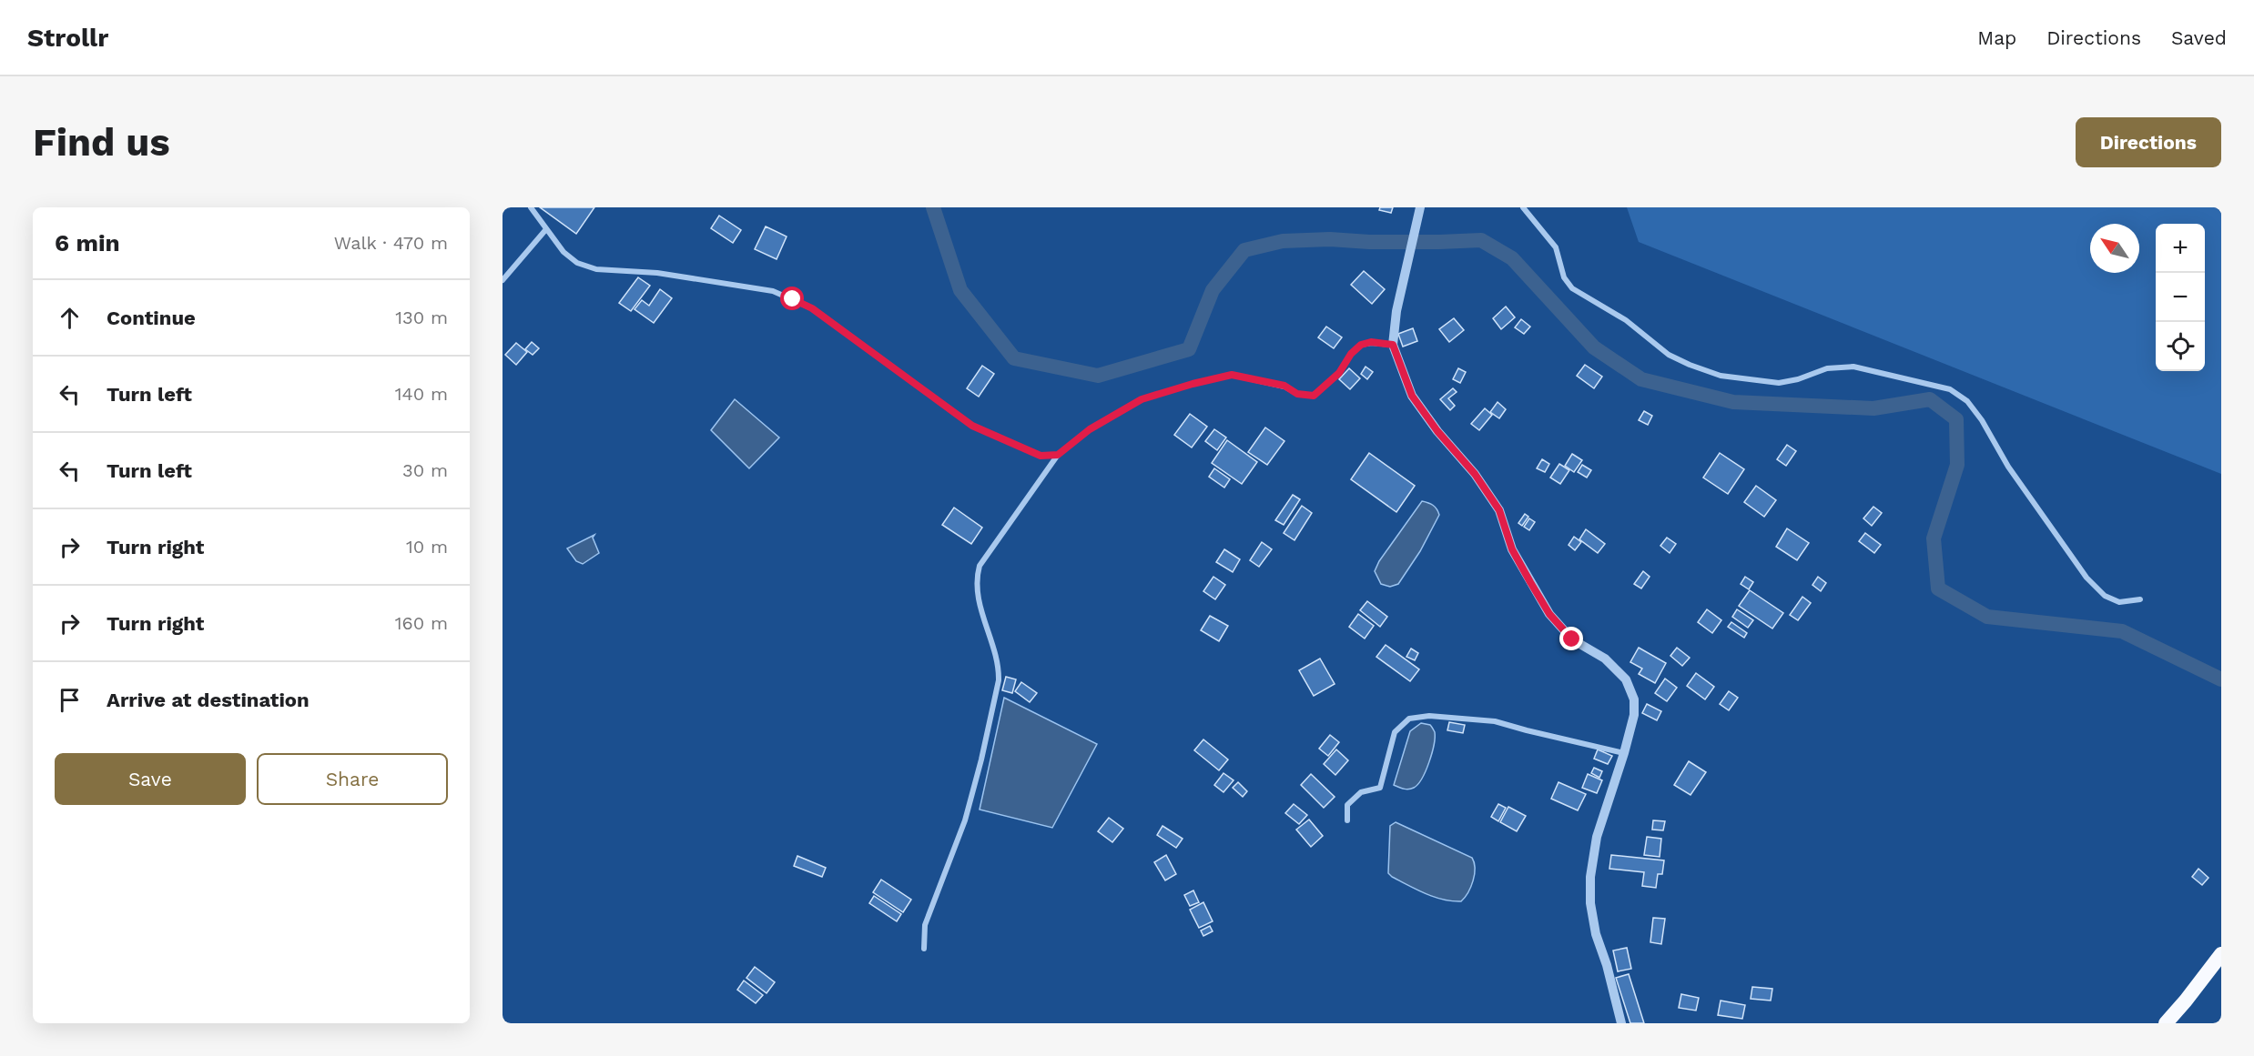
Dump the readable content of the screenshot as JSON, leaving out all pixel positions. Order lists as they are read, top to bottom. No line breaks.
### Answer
{"north":"top left","page":{"header":"Strollr","nav":["Map","Directions","Saved"],"buttons":["Directions",["Save","Share"]],"title":"Find us","heading":["6 min","Walk · 470 m"],"map_buttons":["+","−"],"list":[["Continue","130 m"],["Turn left","140 m"],["Turn left","30 m"],["Turn right","10 m"],["Turn right","160 m"],"Arrive at destination"]}}
